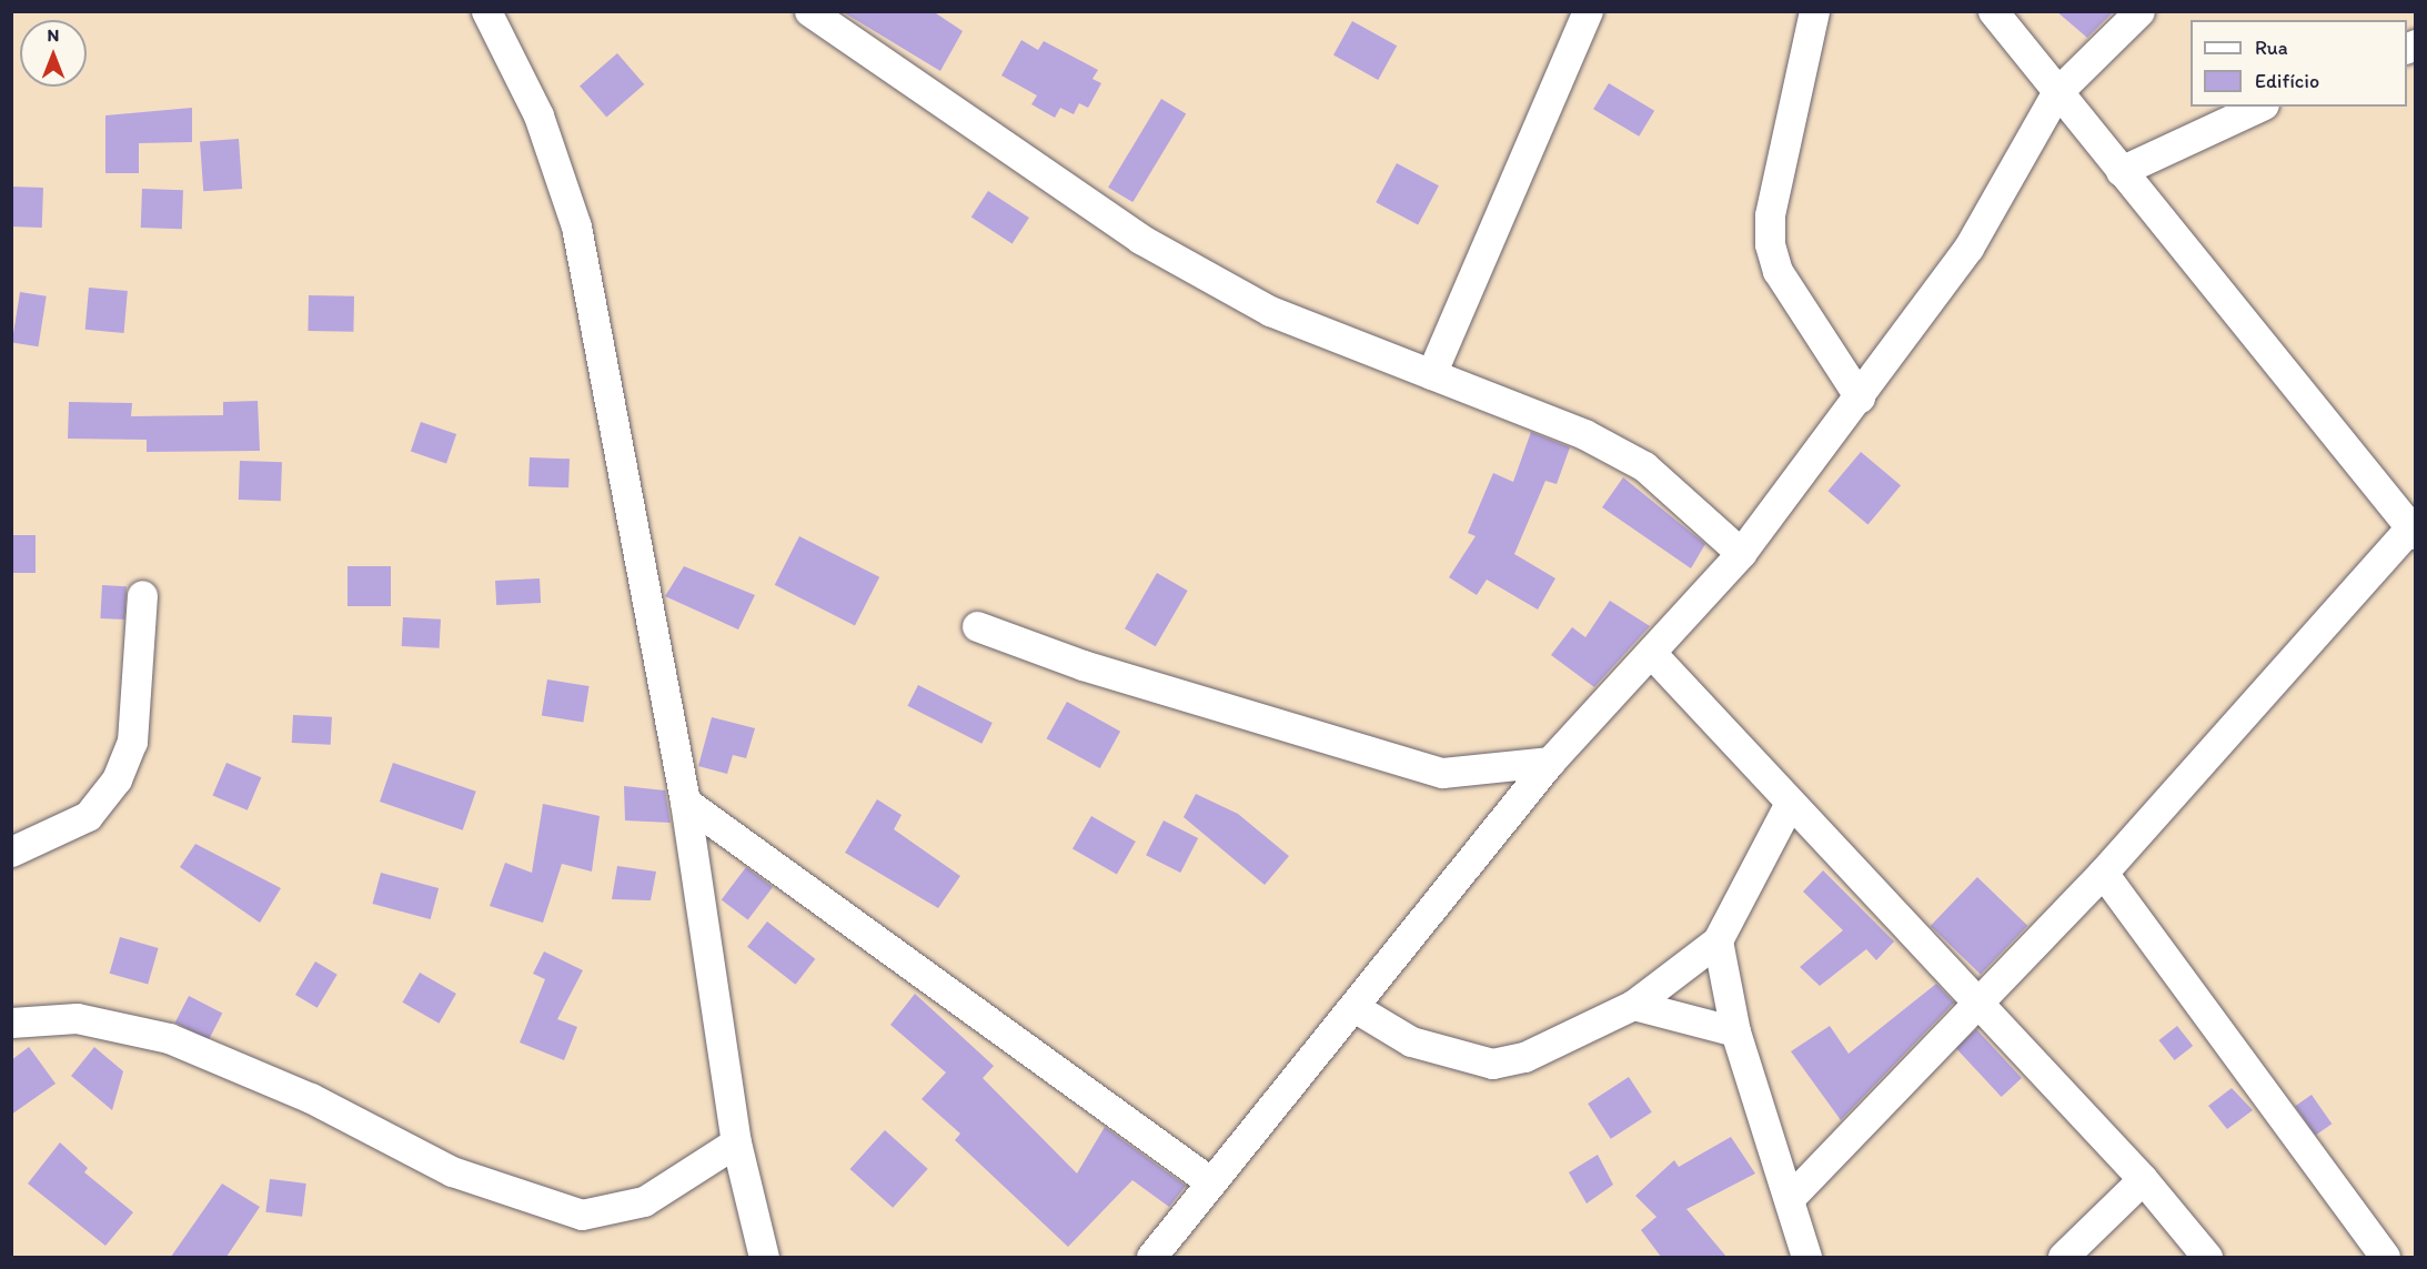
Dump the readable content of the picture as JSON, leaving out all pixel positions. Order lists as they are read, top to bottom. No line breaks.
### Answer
{"legend":["Rua","Edifício"],"north":"top"}
